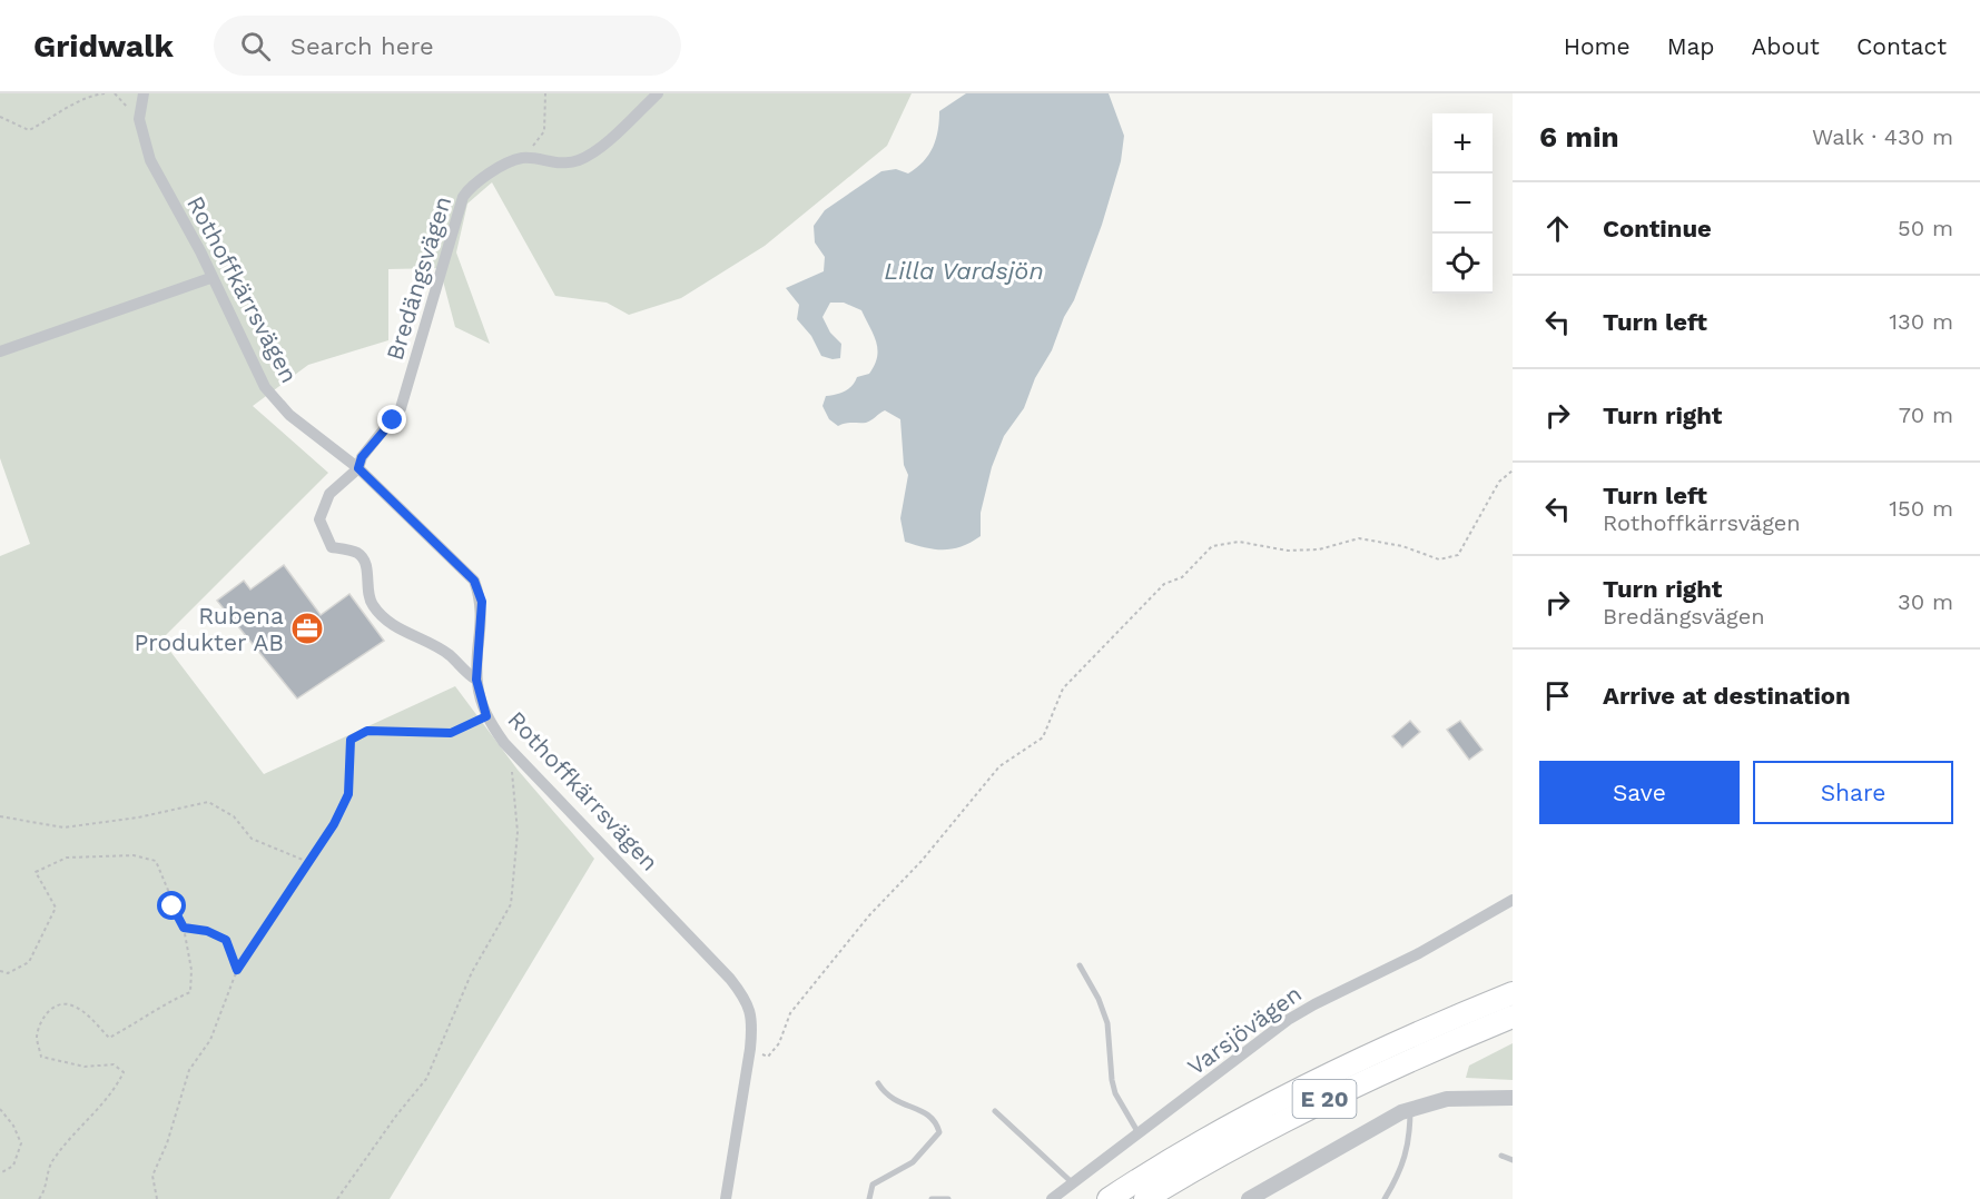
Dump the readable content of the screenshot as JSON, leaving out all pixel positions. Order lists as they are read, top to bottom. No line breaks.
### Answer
{"streets":{"highway":["E 20"],"street":["Bredängsvägen","Rothoffkärrsvägen","Varsjövägen"]},"crossings":[["Bredängsvägen","Rothoffkärrsvägen"]],"water":["Lilla Vardsjön"],"places":{"office":["Rubena Produkter AB"]},"page":{"header":"Gridwalk","search":"Search here","nav":["Home","Map","About","Contact"],"heading":["6 min","Walk · 430 m"],"map_buttons":["+","−"],"list":[["Continue","50 m"],["Turn left","130 m"],["Turn right","70 m"],["Turn left","Rothoffkärrsvägen","150 m"],["Turn right","Bredängsvägen","30 m"],"Arrive at destination"],"buttons":["Save","Share"]}}
